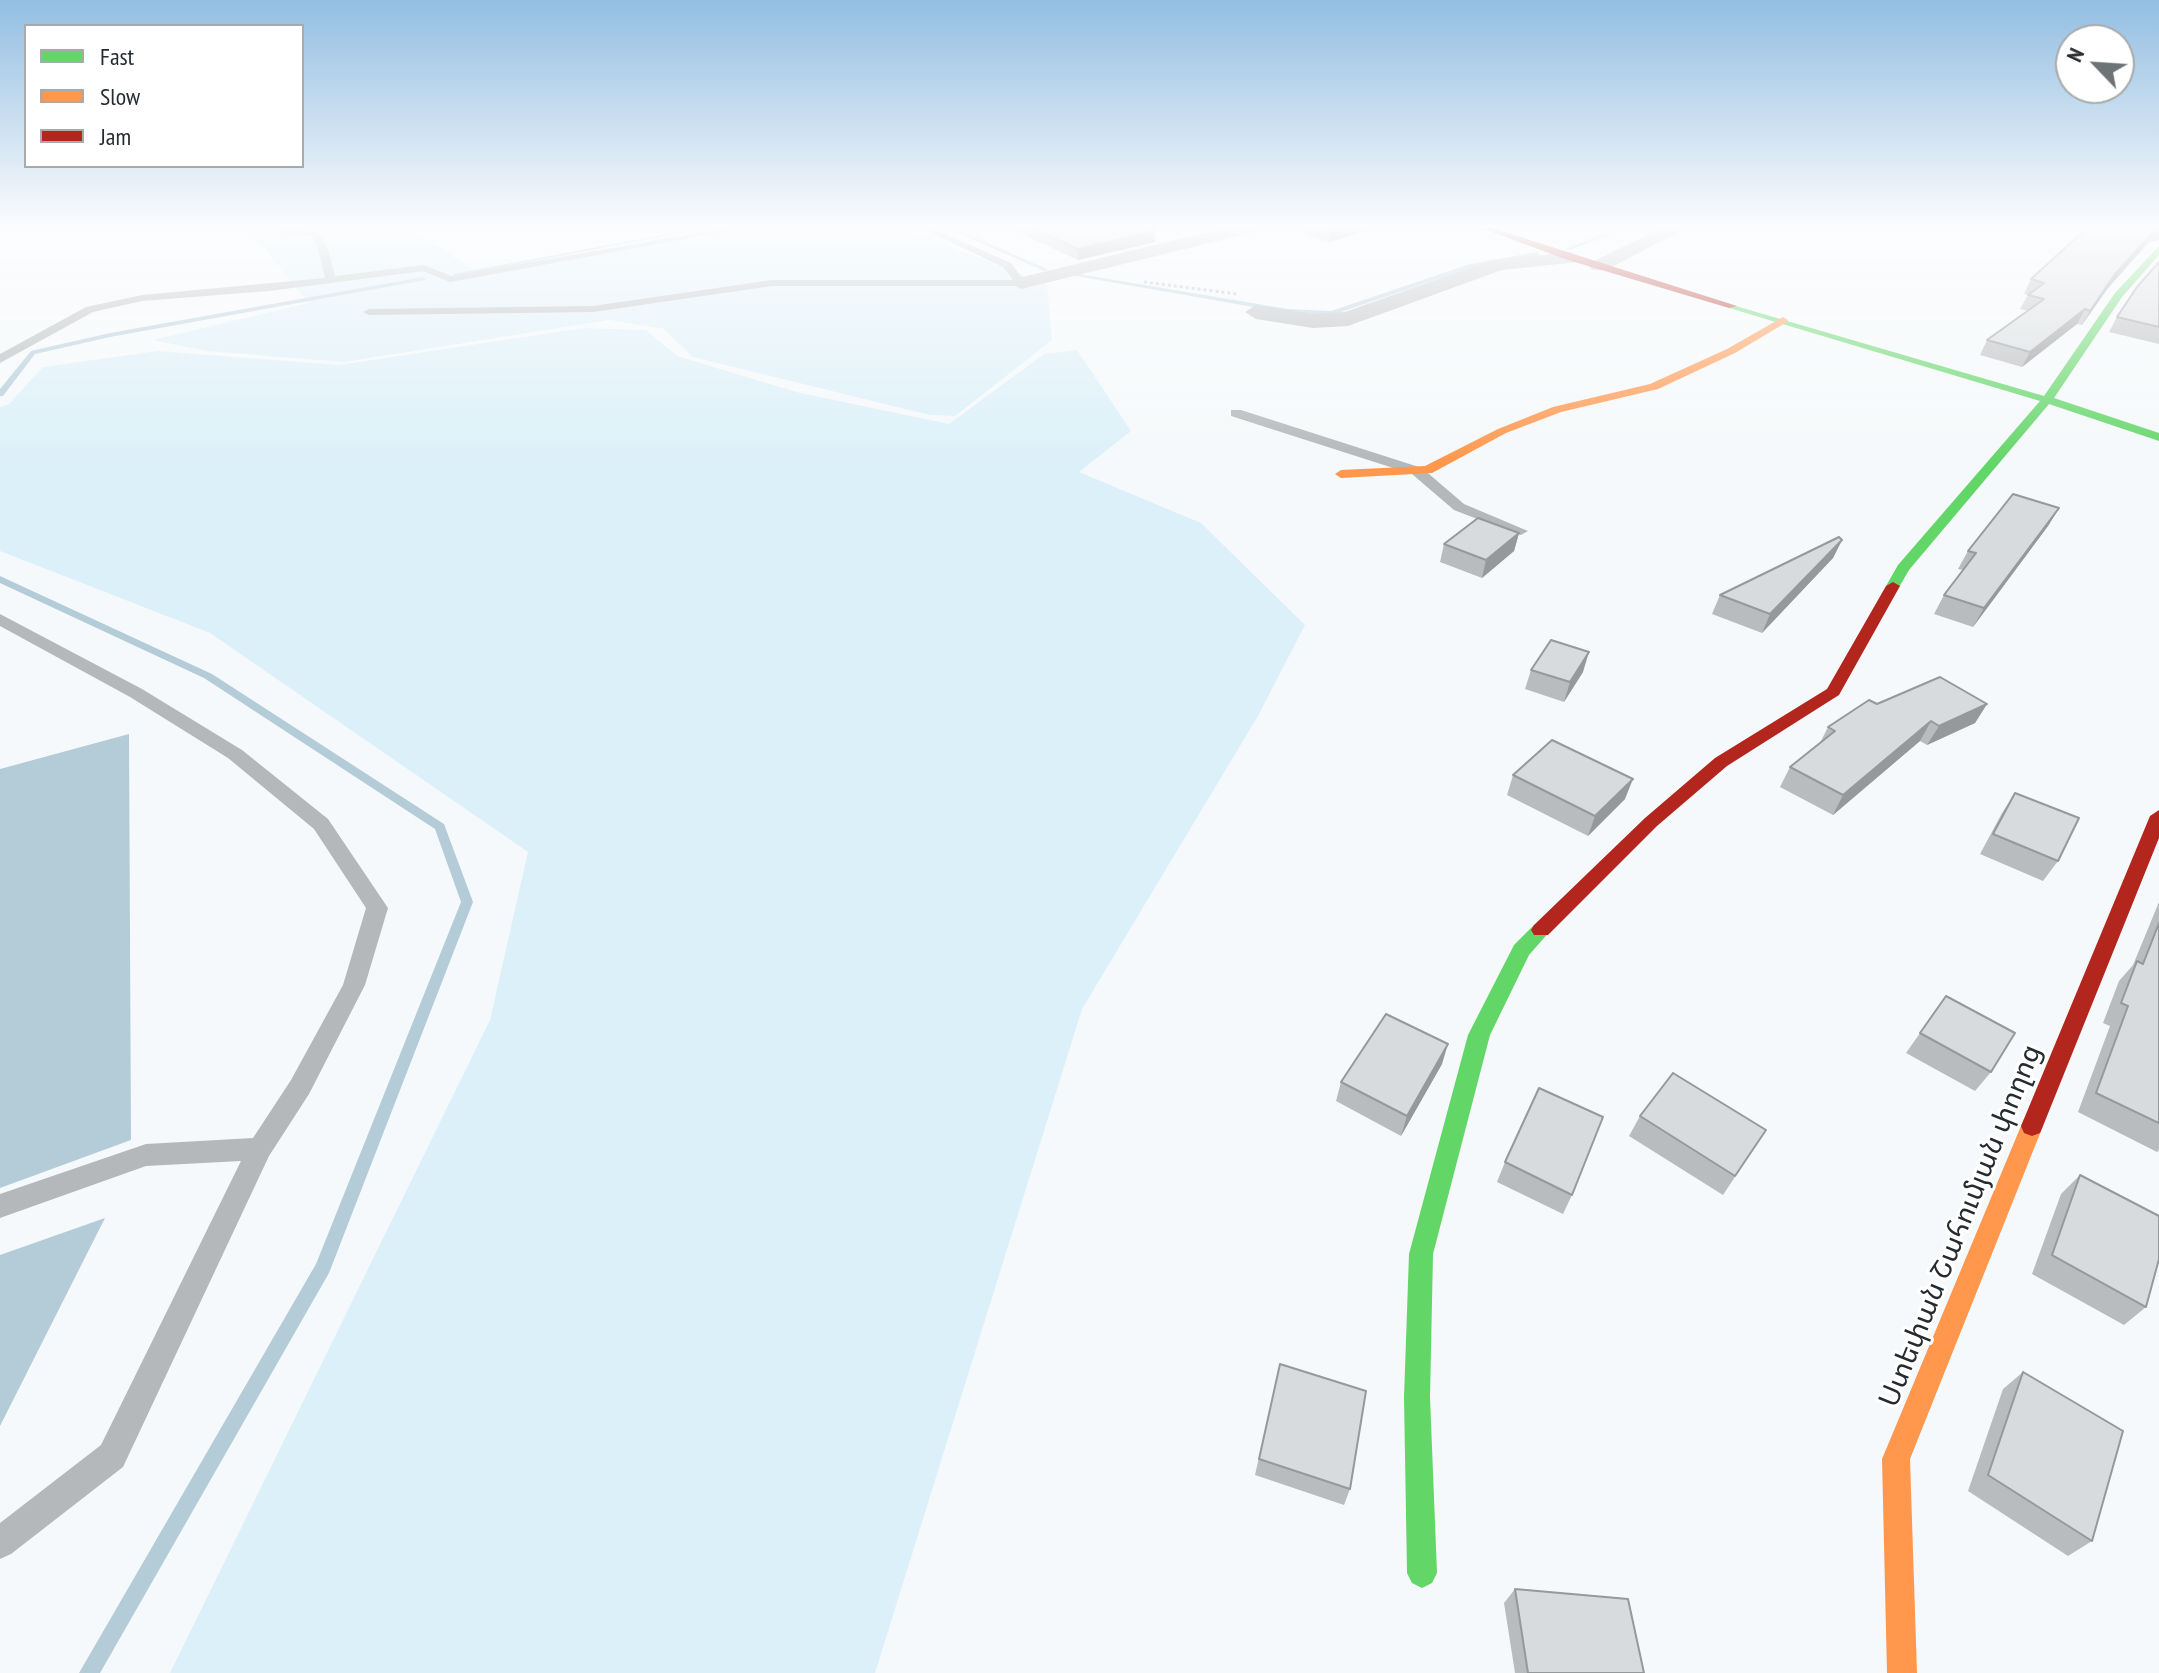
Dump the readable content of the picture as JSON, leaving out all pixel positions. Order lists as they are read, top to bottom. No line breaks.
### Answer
{"streets":{"street":["Ստեփան Շահումյան փողոց"]},"legend":["Fast","Slow","Jam"],"north":"top left"}
